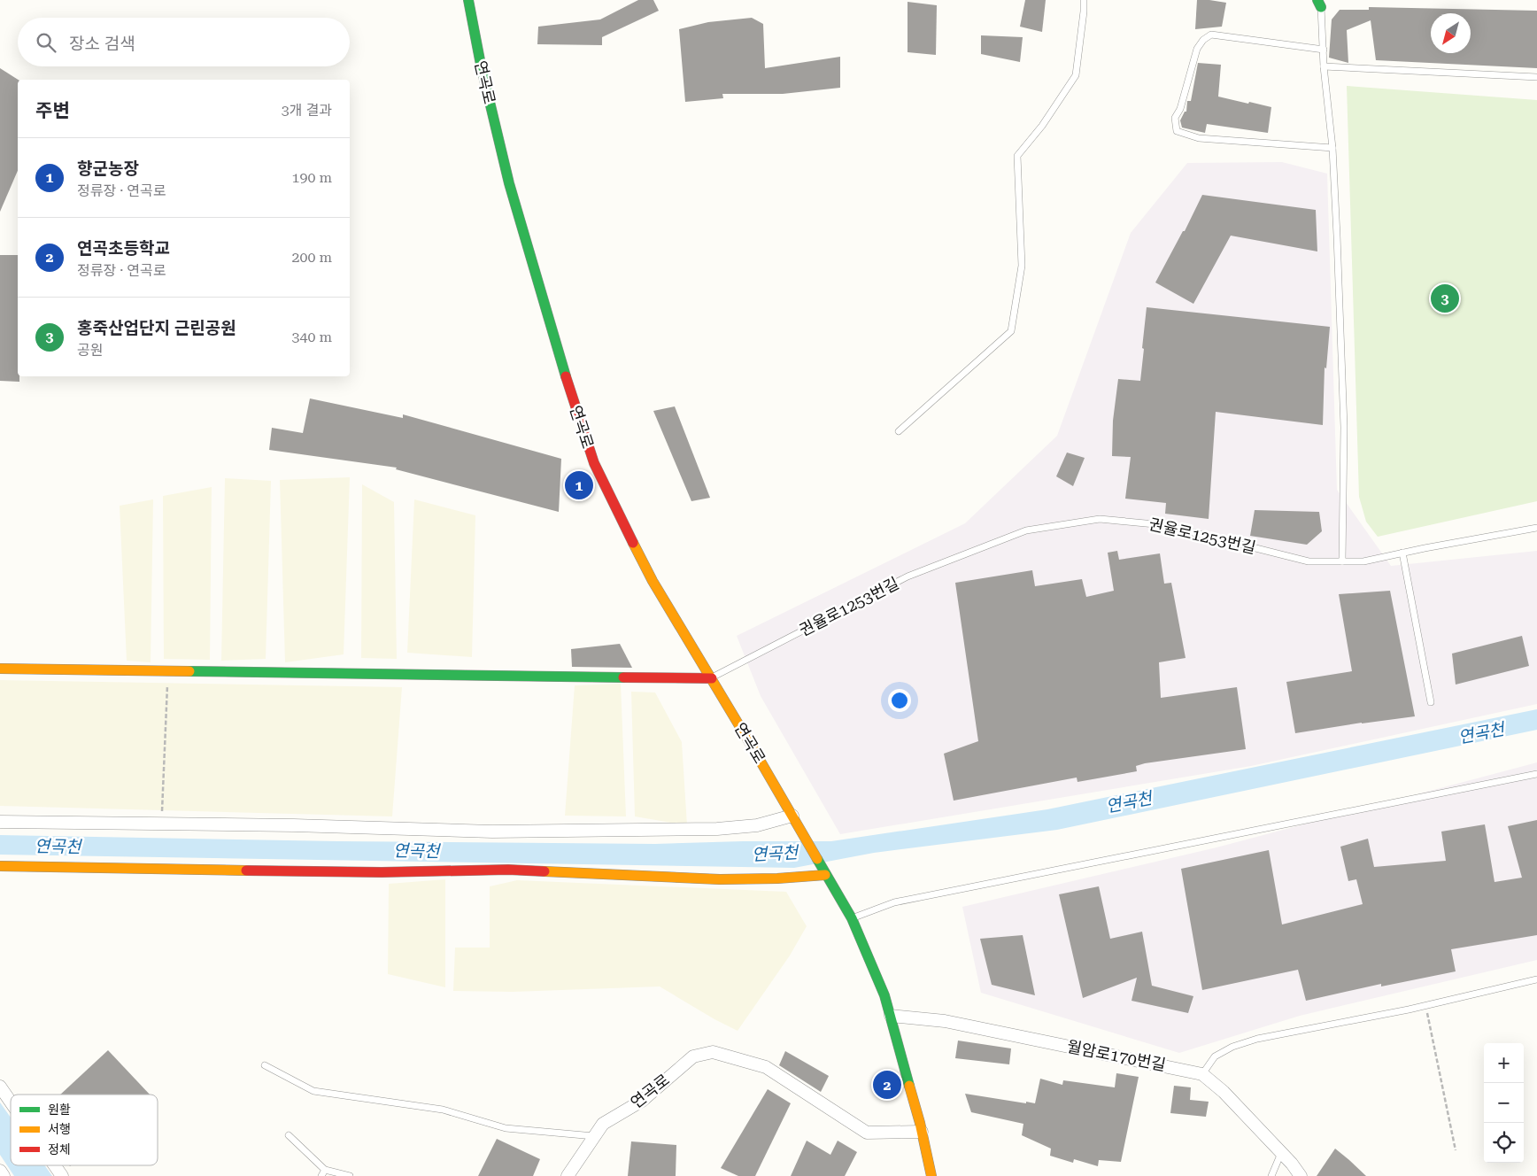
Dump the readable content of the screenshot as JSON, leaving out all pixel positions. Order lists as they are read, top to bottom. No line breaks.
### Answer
{"streets":{"street":["연곡로","월암로170번길"],"lane":["권율로1253번길"]},"crossings":[["연곡로","권율로1253번길"]],"water":["연곡천"],"legend":["원활","서행","정체"],"north":"bottom left","page":{"search":"장소 검색","heading":["주변","3개 결과"],"list":[{"mark":"1","name":"향군농장","note":"정류장 · 연곡로","value":"190 m"},{"mark":"2","name":"연곡초등학교","note":"정류장 · 연곡로","value":"200 m"},{"mark":"3","name":"홍죽산업단지 근린공원","note":"공원","value":"340 m"}],"pins":["3","1","2"],"map_buttons":["+","−"]}}
